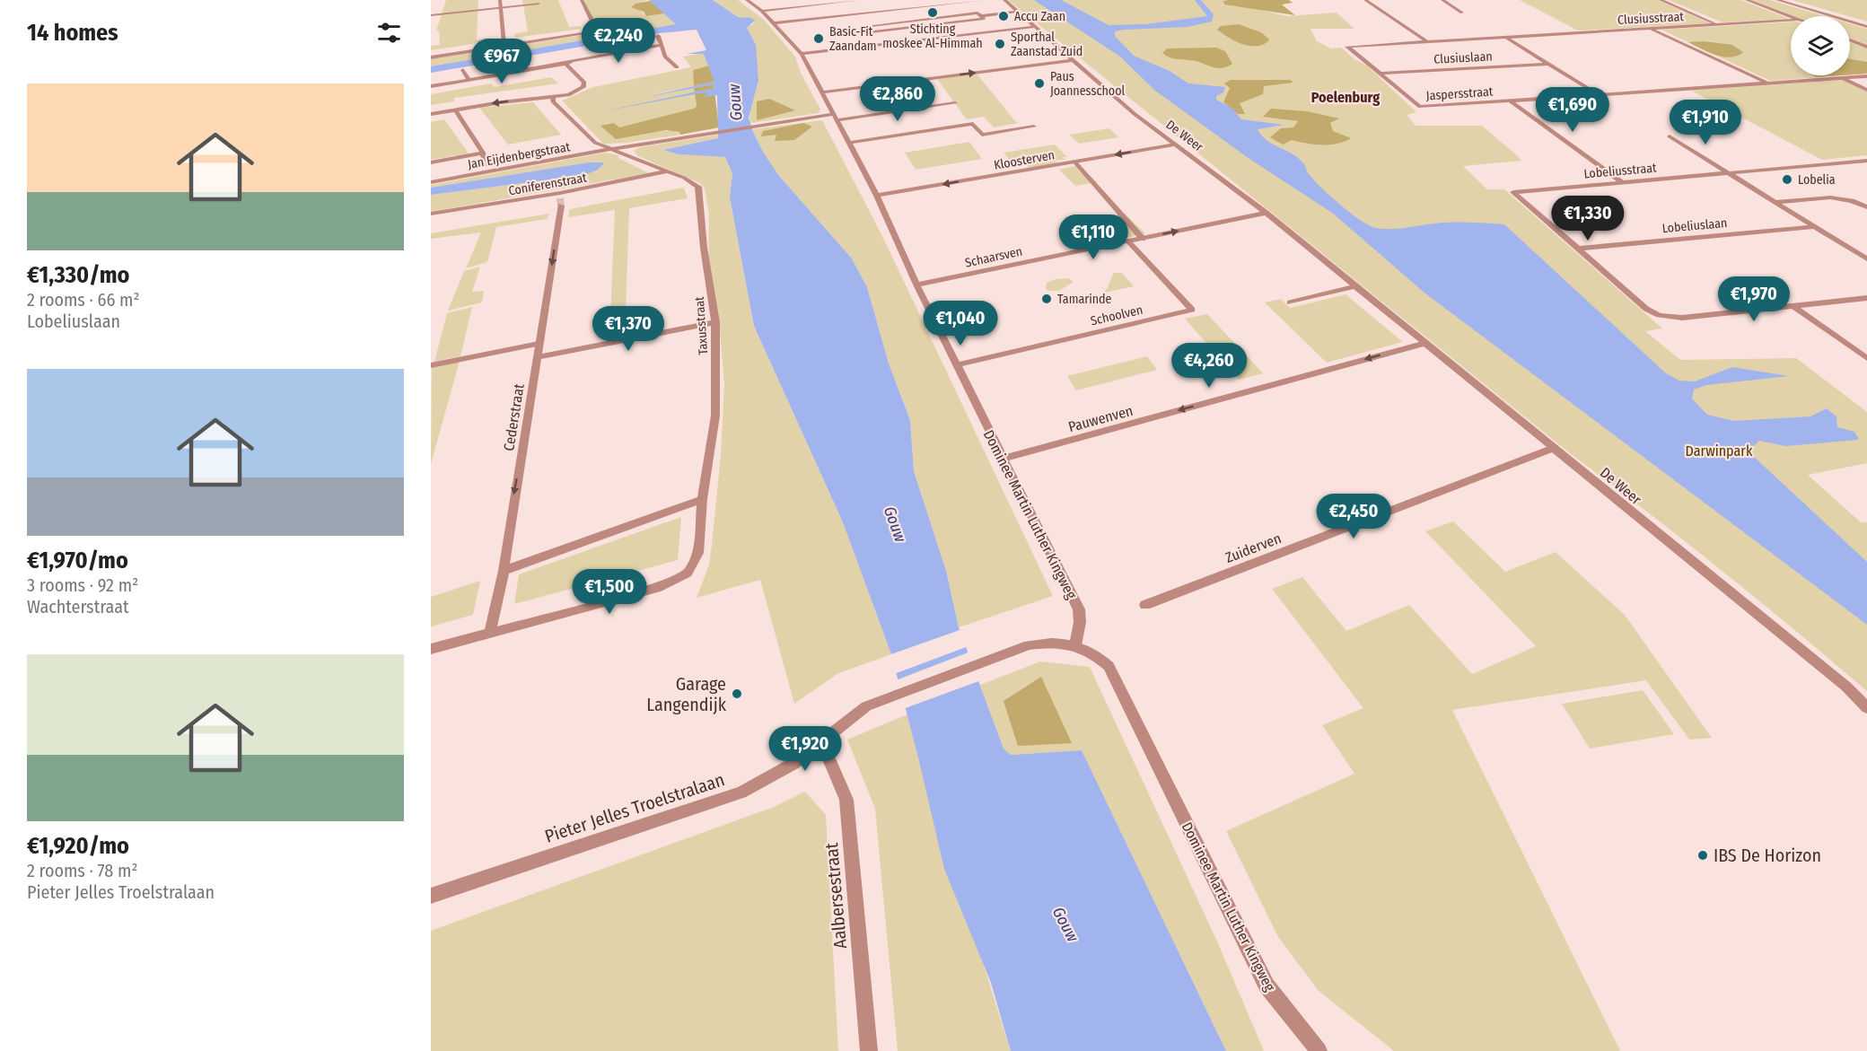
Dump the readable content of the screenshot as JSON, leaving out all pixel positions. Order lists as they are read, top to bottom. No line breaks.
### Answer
{"streets":{"street":["Clusiusstraat","Clusiuslaan","Jaspersstraat","De Weer","Jan Eijdenbergstraat","Kloosterven","Lobeliusstraat","Coniferenstraat","Lobeliuslaan","Schaarsven","Schoolven","Taxusstraat","Cederstraat","Pauwenven","Dominee Martin Luther Kingweg","Zuiderven","Pieter Jelles Troelstralaan","Aalbersestraat"]},"crossings":[["Clusiusstraat","Clusiuslaan"],["Clusiusstraat","Jaspersstraat"],["Clusiuslaan","Jaspersstraat"],["De Weer","Kloosterven"],["De Weer","Schaarsven"],["De Weer","Pauwenven"],["De Weer","Zuiderven"],["Jan Eijdenbergstraat","Dominee Martin Luther Kingweg"],["Kloosterven","Dominee Martin Luther Kingweg"],["Lobeliusstraat","Lobeliuslaan"],["Coniferenstraat","Taxusstraat"],["Coniferenstraat","Cederstraat"],["Schaarsven","Schoolven"],["Schaarsven","Dominee Martin Luther Kingweg"],["Schoolven","Dominee Martin Luther Kingweg"],["Taxusstraat","Cederstraat"],["Pauwenven","Dominee Martin Luther Kingweg"],["Dominee Martin Luther Kingweg","Pieter Jelles Troelstralaan"],["Pieter Jelles Troelstralaan","Aalbersestraat"]],"one_way":["Schaarsven","Cederstraat","Pauwenven"],"districts":["Poelenburg"],"water":["Gouw"],"parks":["Darwinpark"],"places":["Stichting moskee Al-Himmah","Accu Zaan","Basic-Fit Zaandam","Sporthal Zaanstad Zuid","Paus Joannesschool","Lobelia","Tamarinde","Garage Langendijk","IBS De Horizon"],"page":{"heading":"14 homes","price":["€2,240","€967","€2,860","€1,690","€1,910","€1,330","€1,110","€1,970","€1,040","€1,370","€4,260","€2,450","€1,500","€1,920"],"list":[{"name":"€1,330/mo","note":"2 rooms · 66 m² · Lobeliuslaan"},{"name":"€1,970/mo","note":"3 rooms · 92 m² · Wachterstraat"},{"name":"€1,920/mo","note":"2 rooms · 78 m² · Pieter Jelles Troelstralaan"}]}}
